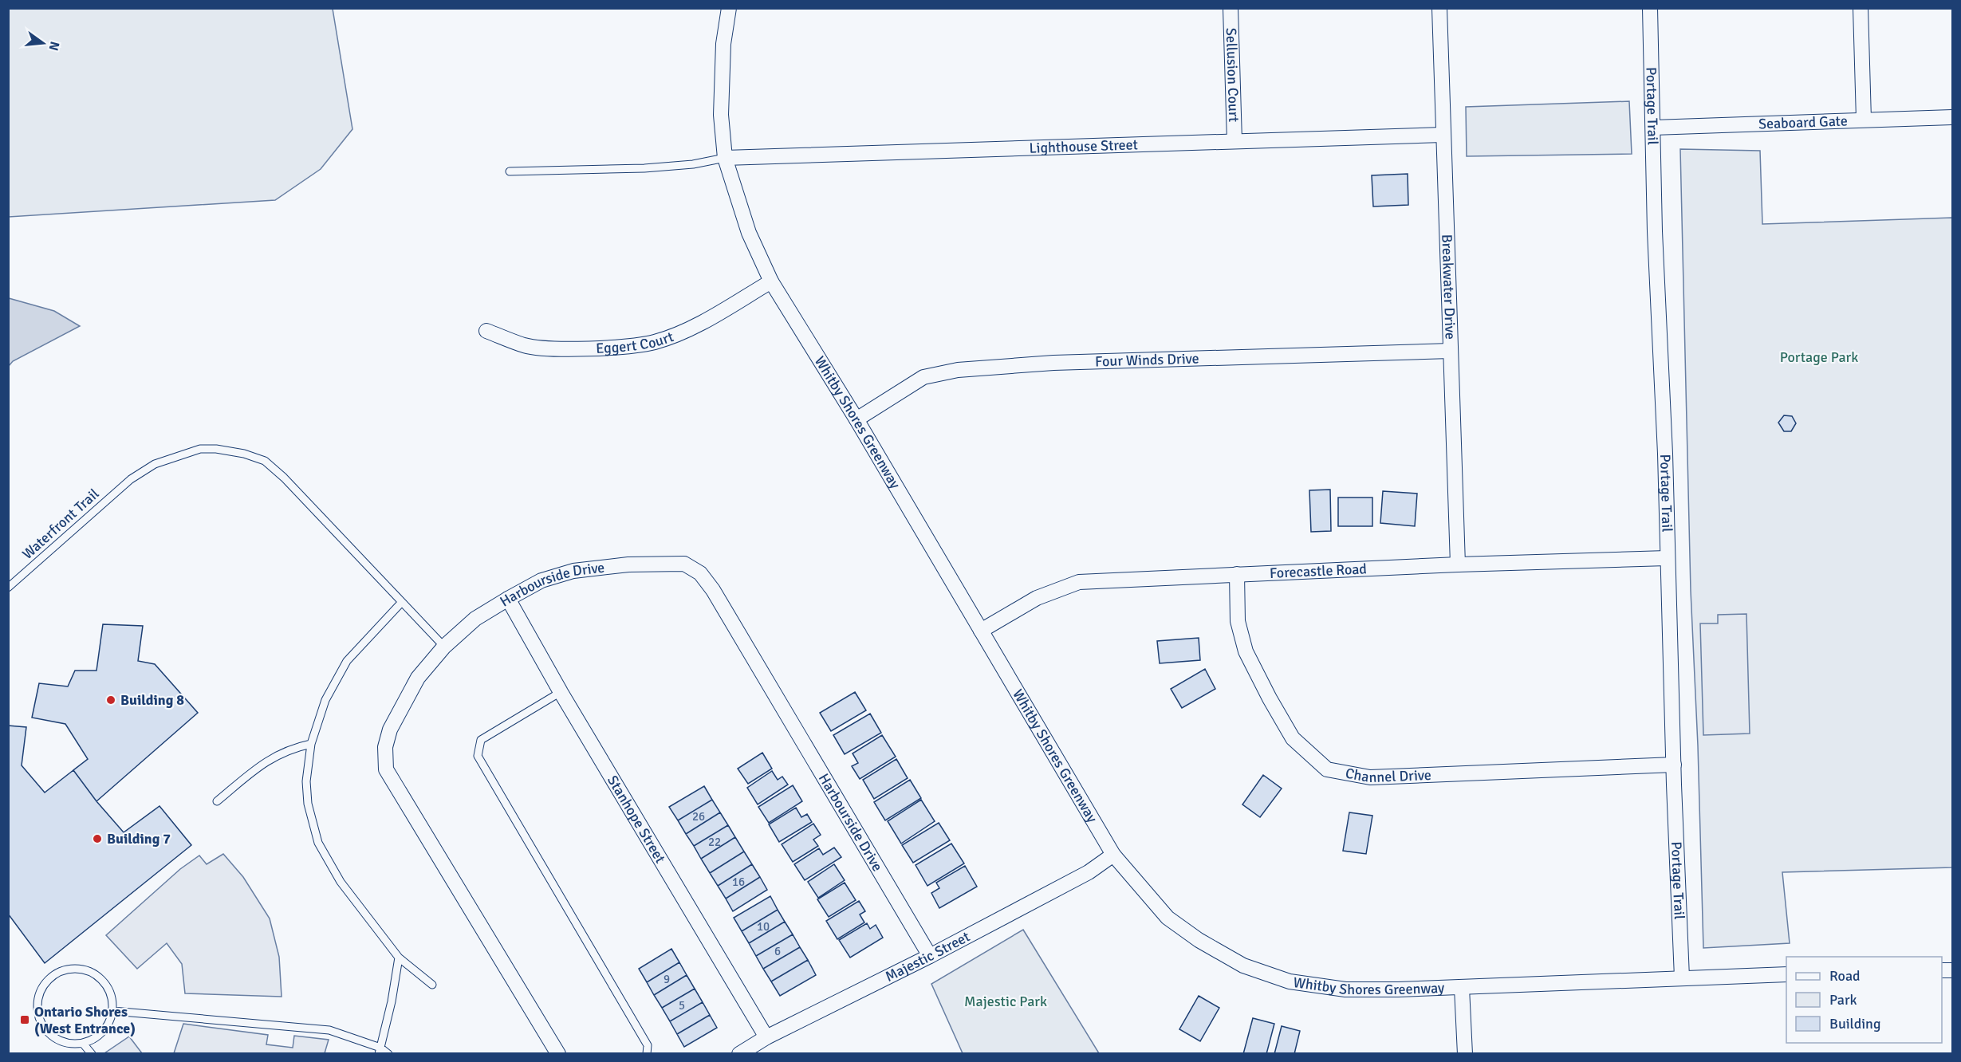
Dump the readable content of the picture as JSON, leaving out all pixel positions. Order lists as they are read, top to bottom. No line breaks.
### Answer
{"streets":{"street":["Sellusion Court","Portage Trail","Seaboard Gate","Lighthouse Street","Breakwater Drive","Eggert Court","Four Winds Drive","Whitby Shores Greenway","Forecastle Road","Harbourside Drive","Channel Drive","Stanhope Street","Majestic Street"],"lane":["Waterfront Trail"]},"crossings":[["Sellusion Court","Lighthouse Street"],["Portage Trail","Seaboard Gate"],["Portage Trail","Whitby Shores Greenway"],["Portage Trail","Forecastle Road"],["Portage Trail","Channel Drive"],["Lighthouse Street","Breakwater Drive"],["Lighthouse Street","Whitby Shores Greenway"],["Breakwater Drive","Four Winds Drive"],["Breakwater Drive","Forecastle Road"],["Eggert Court","Whitby Shores Greenway"],["Four Winds Drive","Whitby Shores Greenway"],["Whitby Shores Greenway","Forecastle Road"],["Whitby Shores Greenway","Majestic Street"],["Waterfront Trail","Harbourside Drive"],["Forecastle Road","Channel Drive"],["Harbourside Drive","Stanhope Street"],["Harbourside Drive","Majestic Street"],["Stanhope Street","Majestic Street"]],"parks":["Portage Park","Majestic Park"],"places":{"other":["Building 8","Building 7"],"transit":["Ontario Shores (West Entrance)"]},"house_numbers":["26","22","16","10","6","9","5"],"legend":["Road","Park","Building"],"north":"right"}
